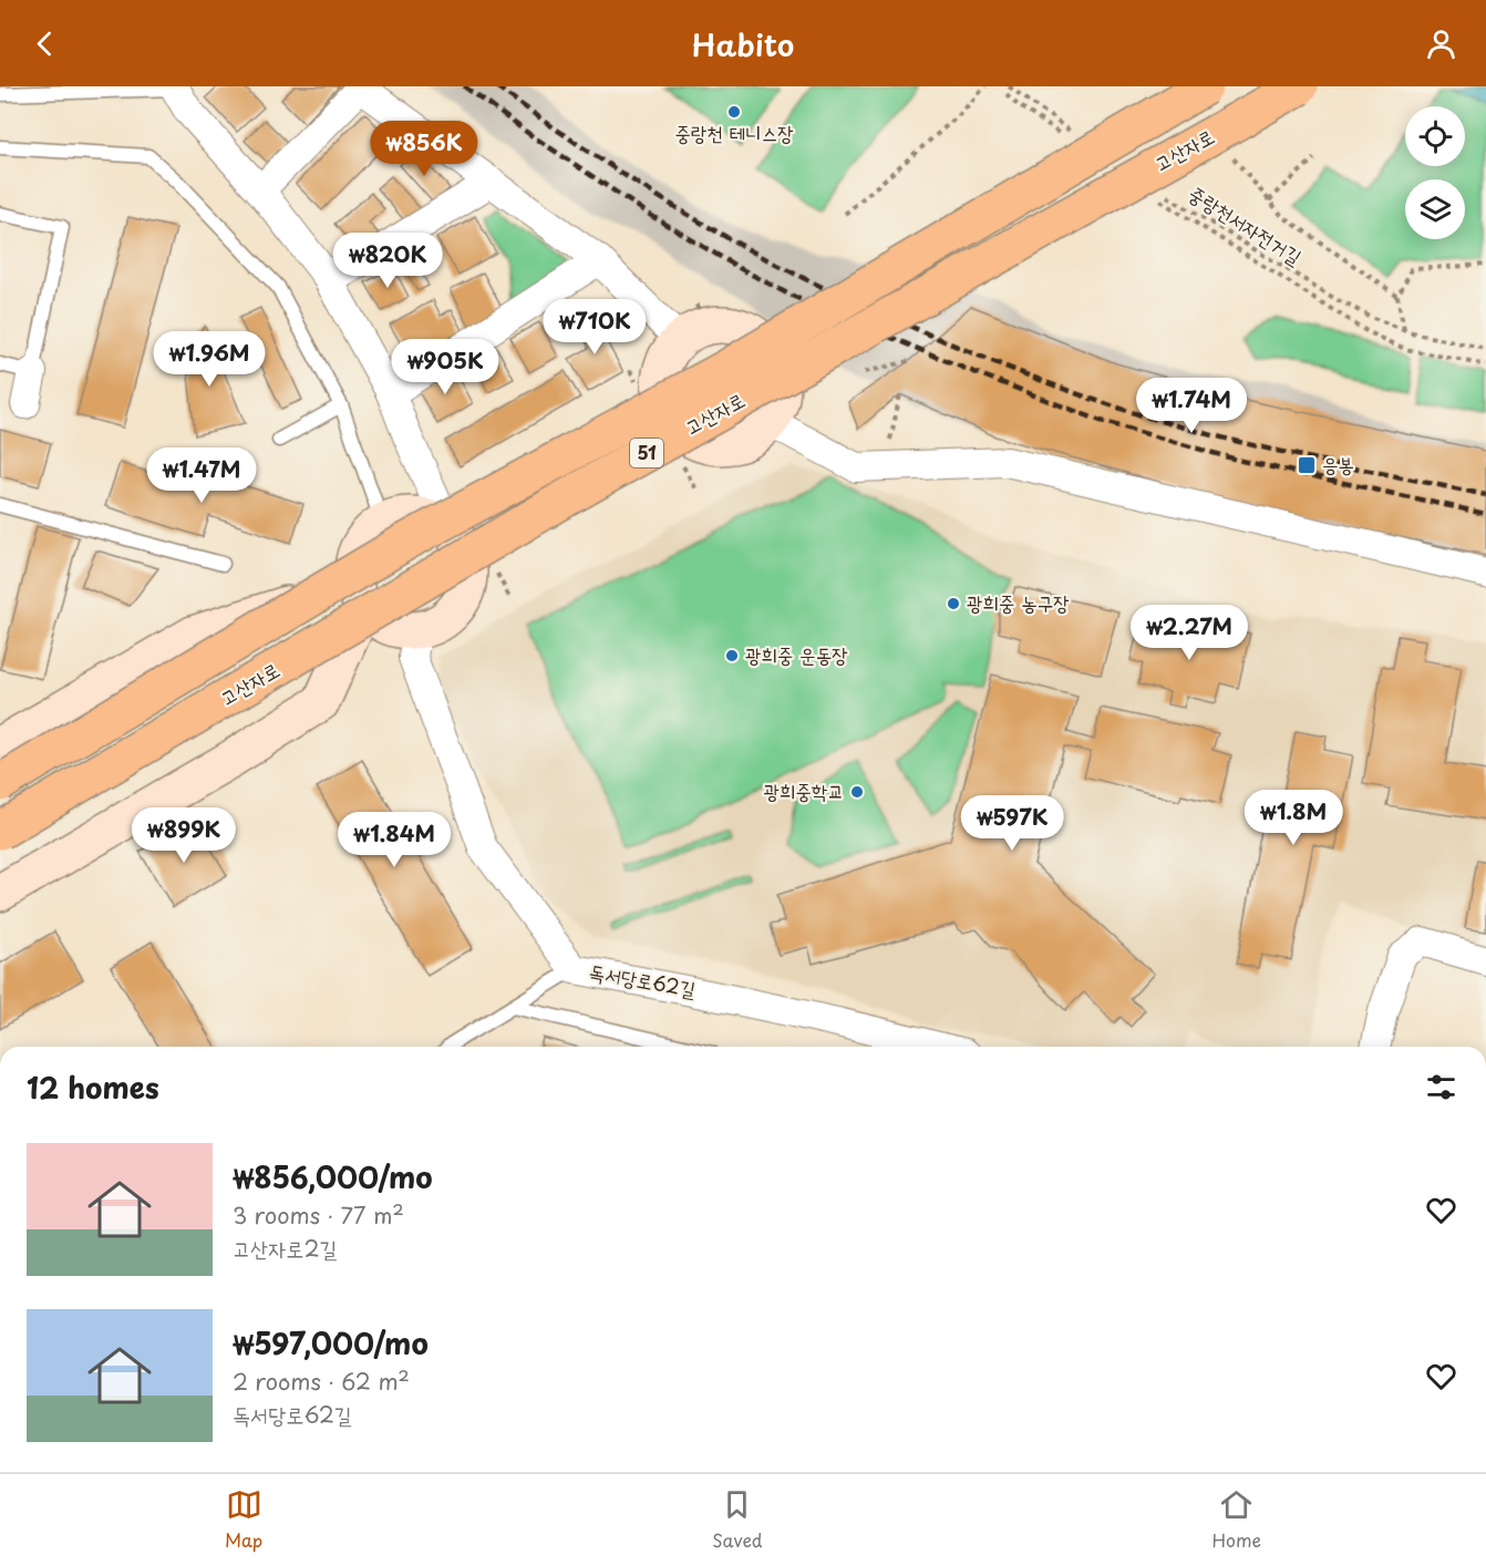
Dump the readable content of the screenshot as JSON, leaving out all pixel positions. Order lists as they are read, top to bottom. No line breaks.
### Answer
{"streets":{"main road":["고산자로","51"],"street":["독서당로62길"],"path":["중랑천서자전거길"]},"places":{"other":["중랑천 테니스장","광희중 농구장","광희중 운동장","광희중학교"],"transit":["응봉"]},"page":{"header":"Habito","price":["₩856K","₩820K","₩710K","₩1.96M","₩905K","₩1.74M","₩1.47M","₩2.27M","₩1.8M","₩597K","₩899K","₩1.84M"],"heading":"12 homes","list":[{"name":"₩856,000/mo","note":"3 rooms · 77 m² · 고산자로2길"},{"name":"₩597,000/mo","note":"2 rooms · 62 m² · 독서당로62길"}],"tabs":["Map","Saved","Home"]}}
